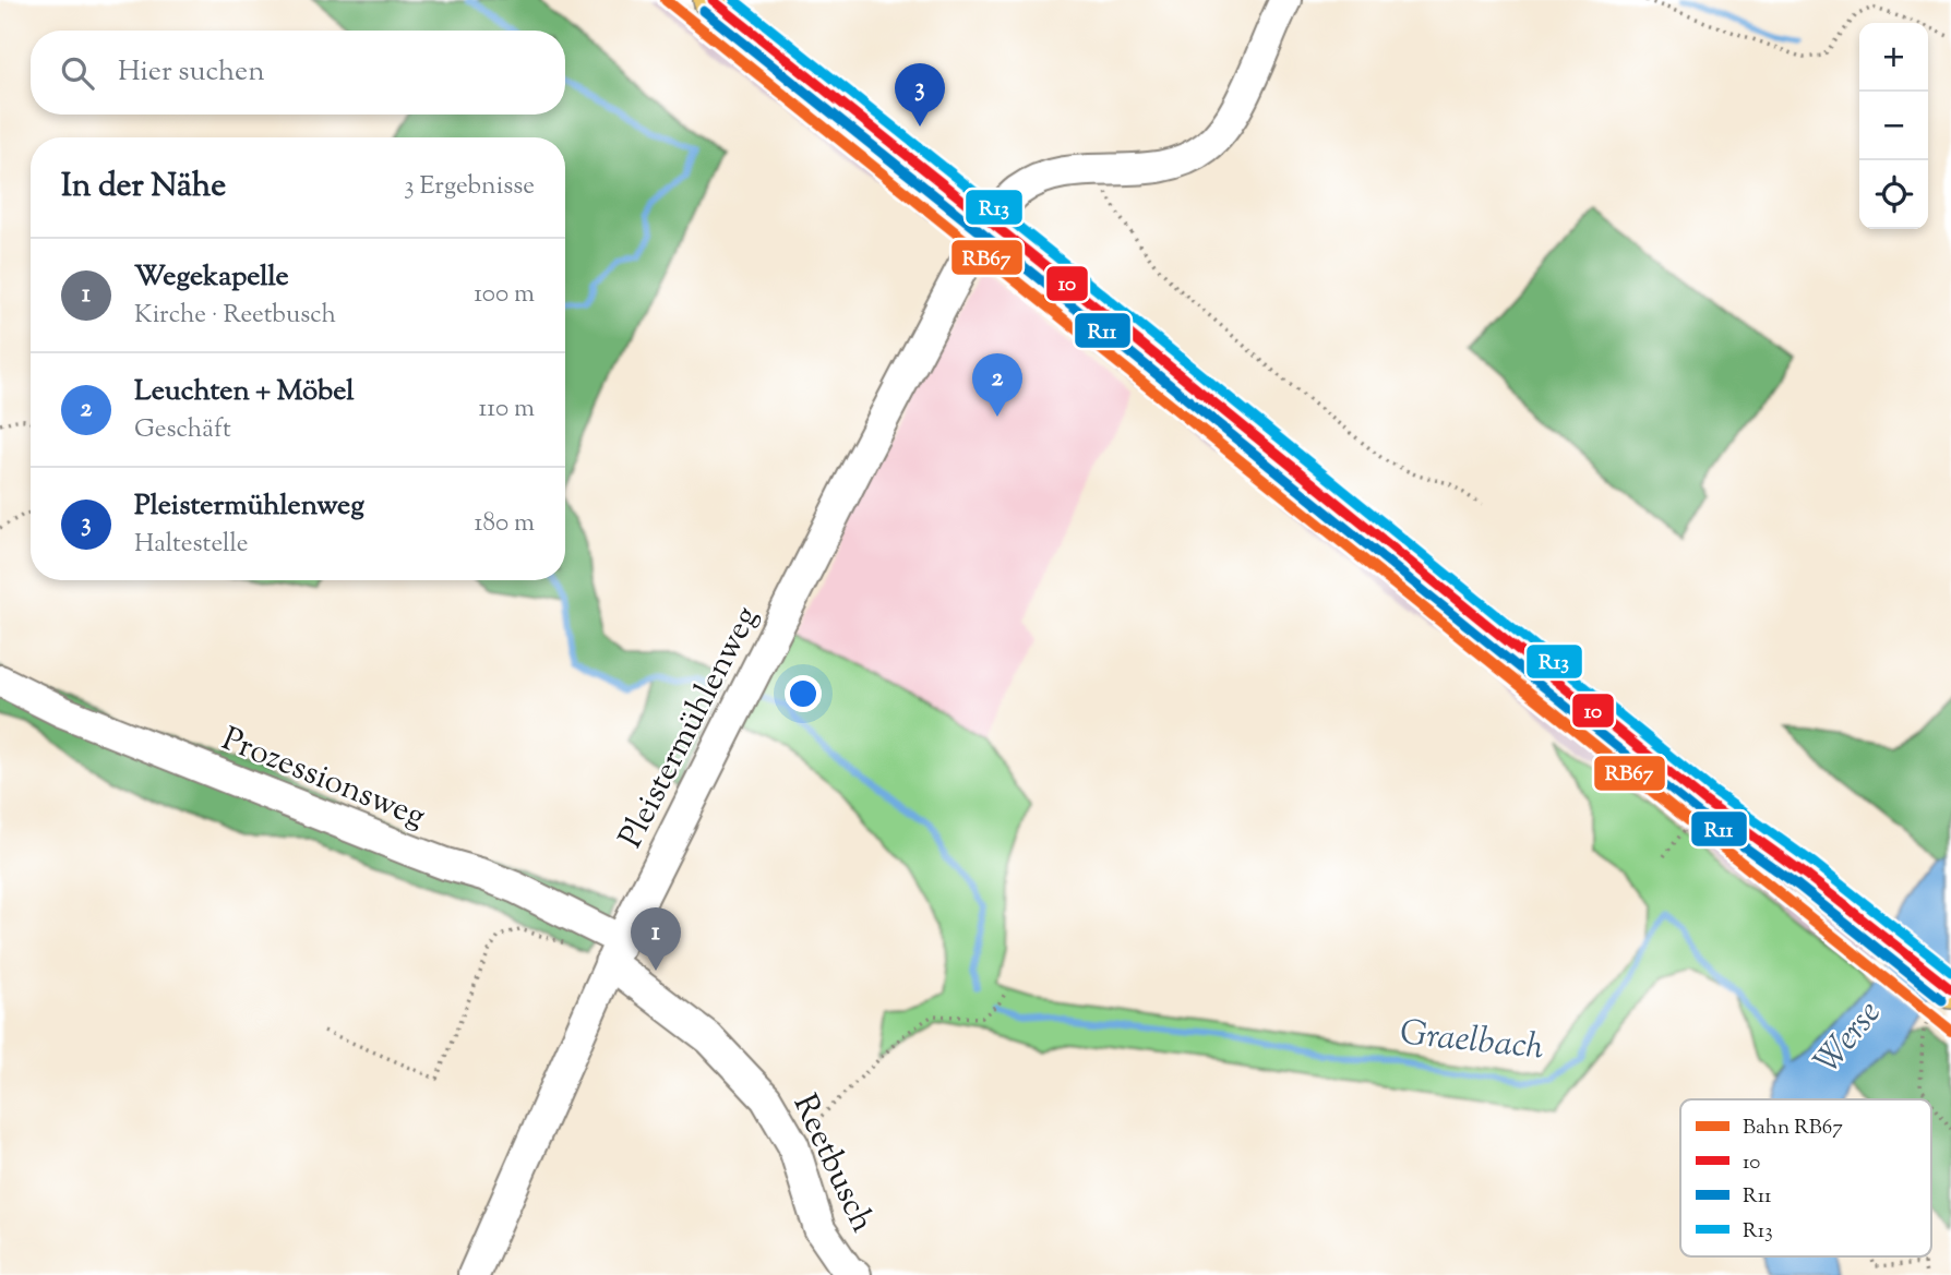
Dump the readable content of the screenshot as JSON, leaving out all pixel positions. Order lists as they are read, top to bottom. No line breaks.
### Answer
{"streets":{"street":["Pleistermühlenweg","Prozessionsweg","Reetbusch"]},"crossings":[["Pleistermühlenweg","Prozessionsweg"],["Pleistermühlenweg","Reetbusch"],["Prozessionsweg","Reetbusch"]],"water":["Werse","Graelbach"],"lines":["rail line RB67","transit line 10","transit line R13","transit line R11"],"legend":["Bahn RB67","10","R11","R13"],"page":{"map_buttons":["+","−"],"search":"Hier suchen","pins":["3","2","1"],"heading":["In der Nähe","3 Ergebnisse"],"list":[{"mark":"1","name":"Wegekapelle","note":"Kirche · Reetbusch","value":"100 m"},{"mark":"2","name":"Leuchten + Möbel","note":"Geschäft","value":"110 m"},{"mark":"3","name":"Pleistermühlenweg","note":"Haltestelle","value":"180 m"}]}}
